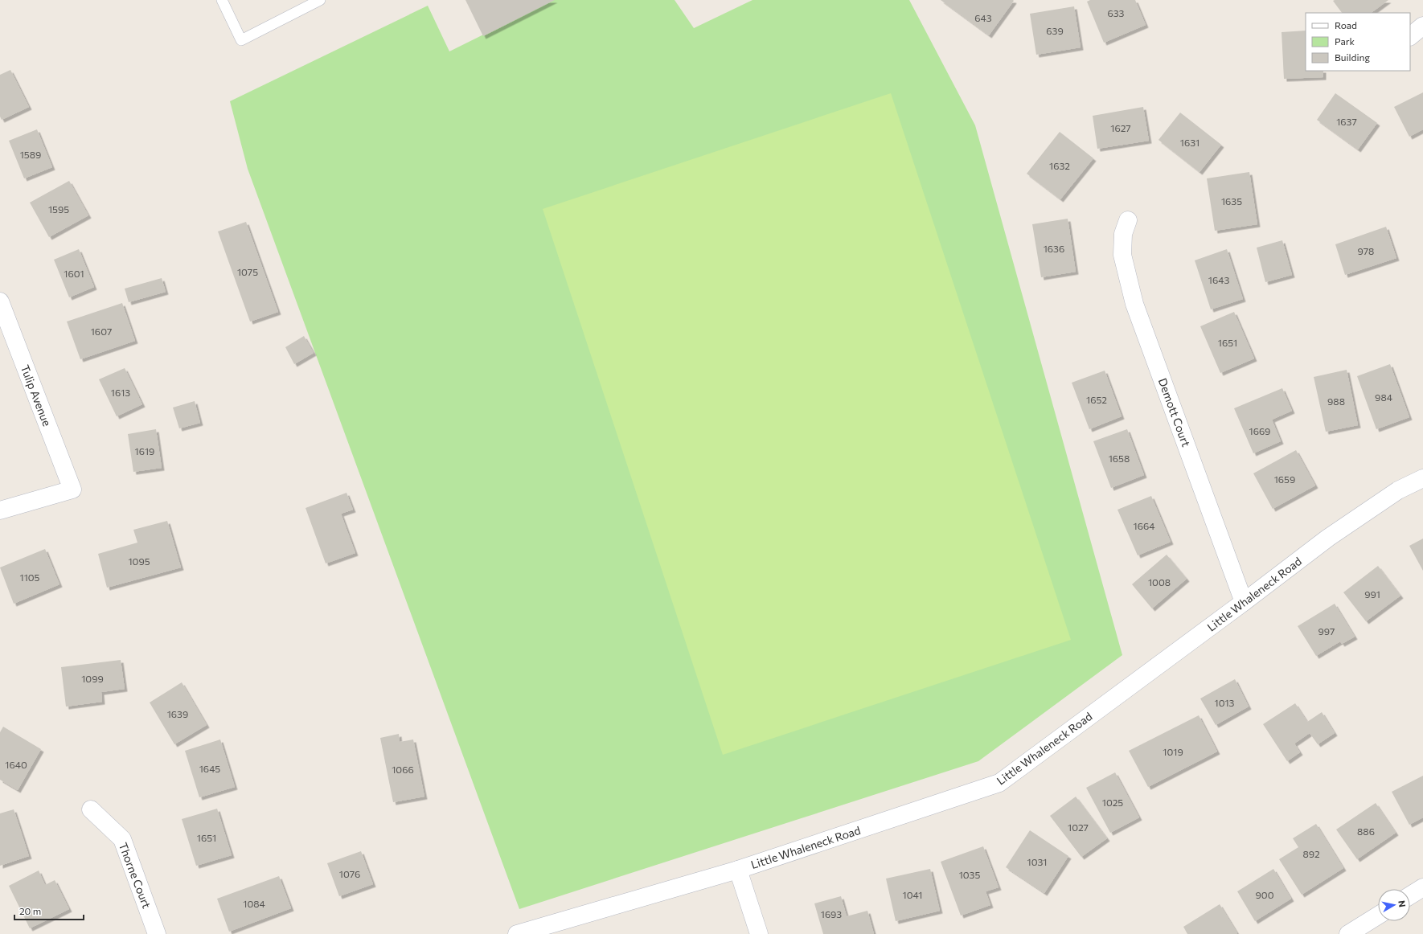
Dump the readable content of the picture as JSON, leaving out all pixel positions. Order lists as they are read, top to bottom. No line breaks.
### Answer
{"streets":{"street":["Tulip Avenue","Demott Court","Little Whaleneck Road","Thorne Court"]},"crossings":[["Demott Court","Little Whaleneck Road"]],"house_numbers":["633","643","639","1637","1627","1631","1589","1632","1635","1595","1636","978","1075","1601","1643","1607","1651","1613","984","1652","988","1669","1619","1658","1659","1664","1095","1105","1008","991","997","1099","1013","1639","1019","1640","1645","1066","1025","1027","886","1651","892","1031","1076","1035","1041","900","1084","1693"],"legend":["Road","Park","Building"],"scale_bar":"20 m","north":"right"}
